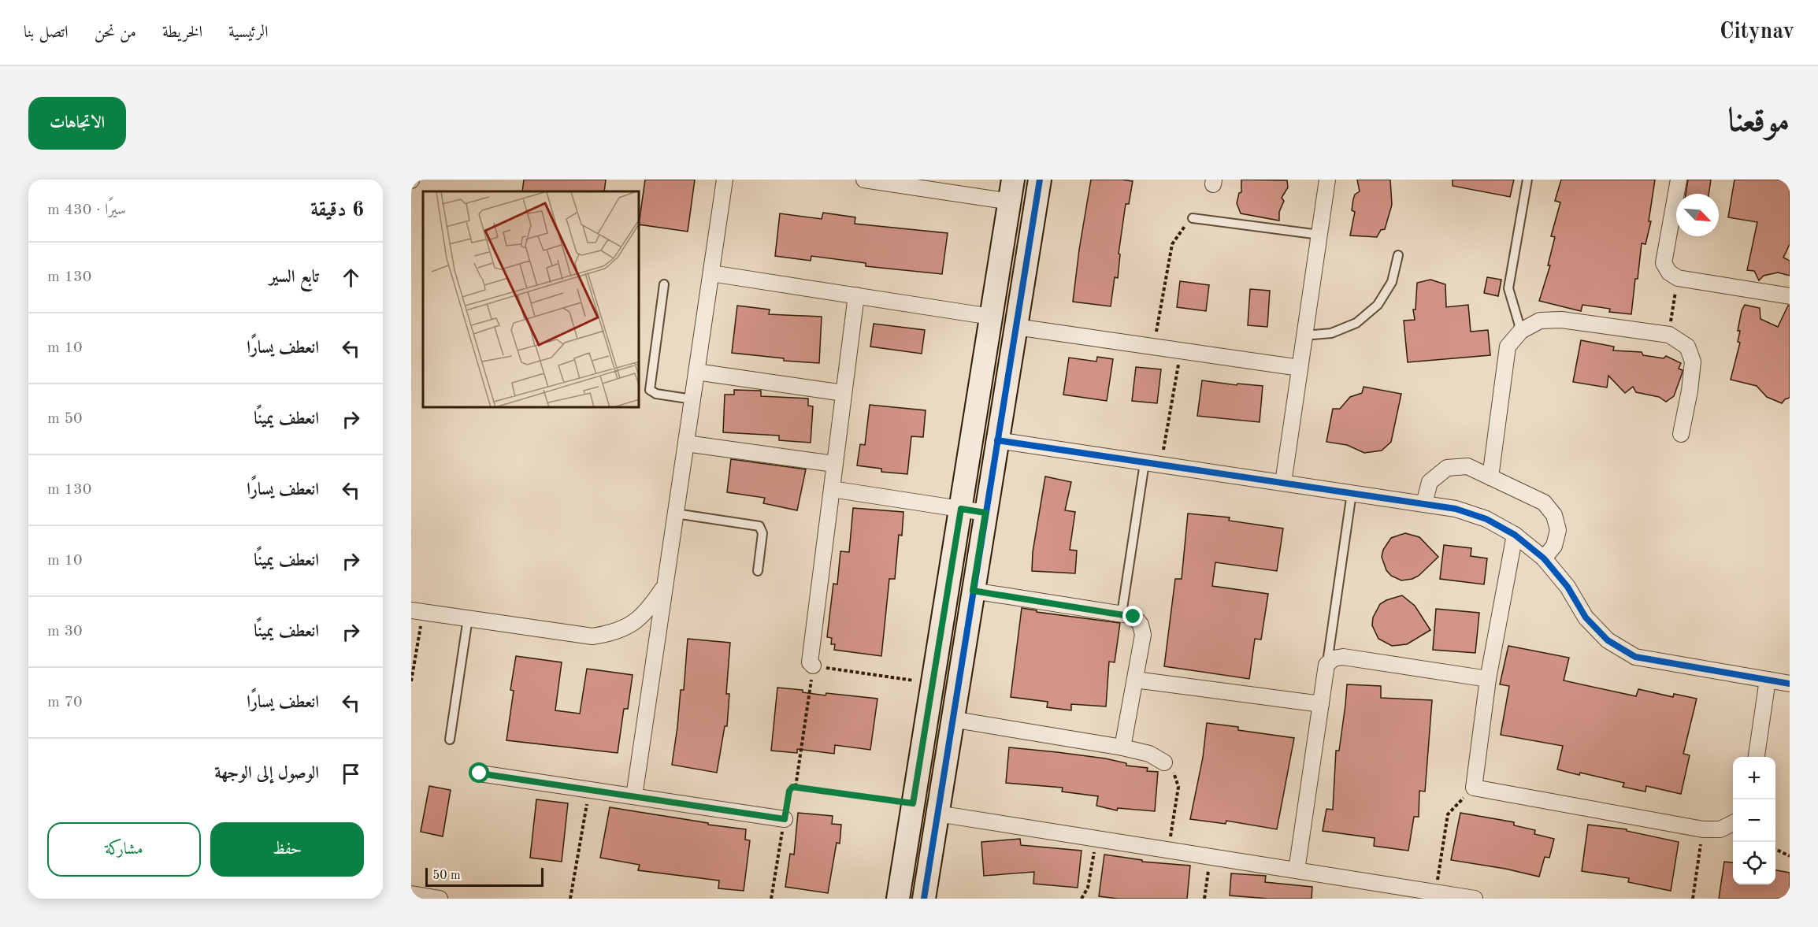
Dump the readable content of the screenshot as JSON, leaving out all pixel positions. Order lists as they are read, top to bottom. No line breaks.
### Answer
{"scale_bar":"50 m","north":"bottom right","page":{"header":"Citynav","nav":["الرئيسية","الخريطة","من نحن","اتصل بنا"],"title":"موقعنا","buttons":["الاتجاهات",["حفظ","مشاركة"]],"heading":["6 دقيقة","سيرًا · 430 m"],"list":[["تابع السير","130 m"],["انعطف يسارًا","10 m"],["انعطف يمينًا","50 m"],["انعطف يسارًا","130 m"],["انعطف يمينًا","10 m"],["انعطف يمينًا","30 m"],["انعطف يسارًا","70 m"],"الوصول إلى الوجهة"],"map_buttons":["+","−"],"scale":"50 m"}}
